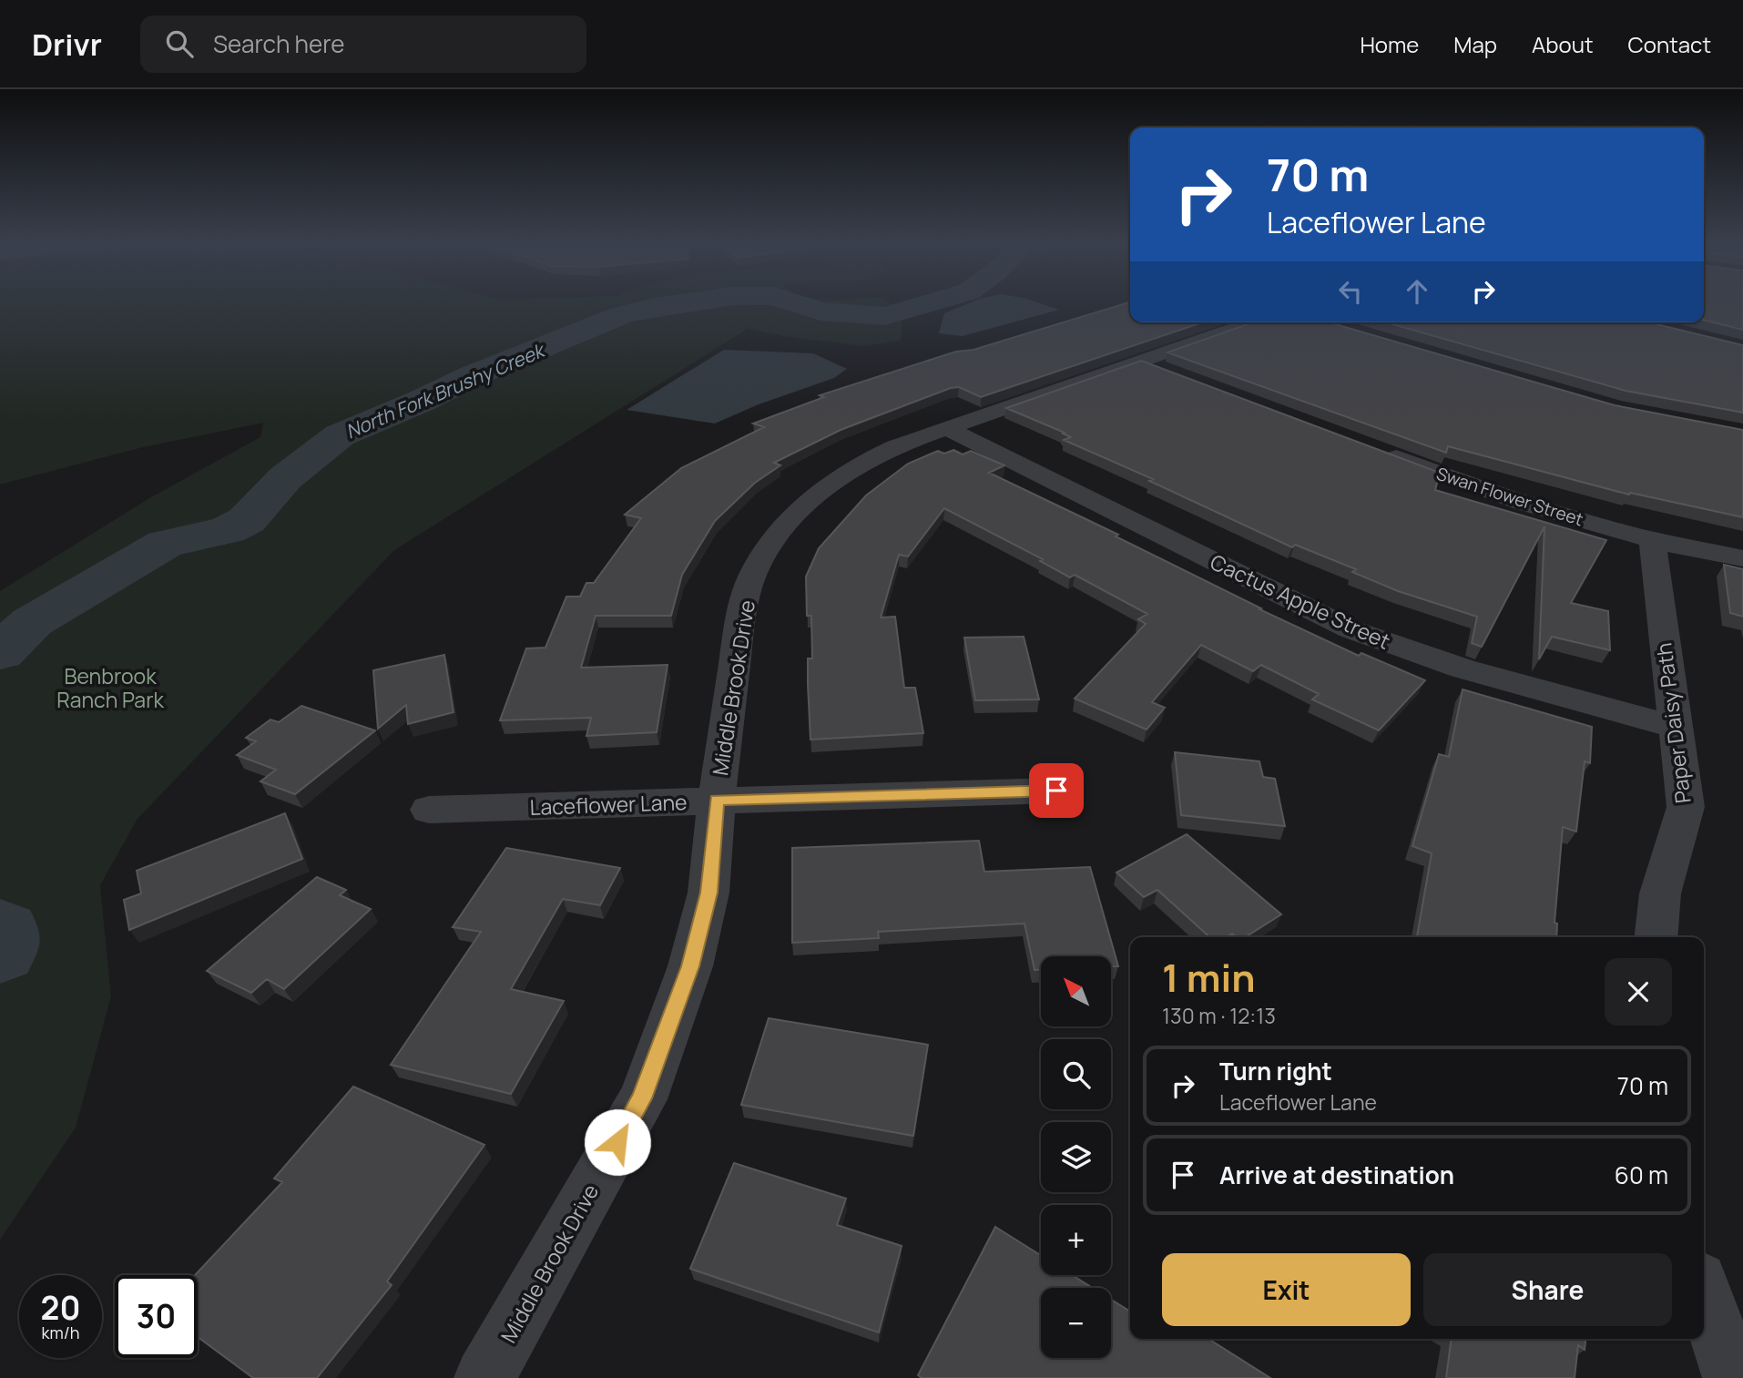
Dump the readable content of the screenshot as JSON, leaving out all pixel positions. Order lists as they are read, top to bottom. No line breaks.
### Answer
{"streets":{"street":["Swan Flower Street","Cactus Apple Street","Middle Brook Drive","Paper Daisy Path","Laceflower Lane"]},"crossings":[["Swan Flower Street","Paper Daisy Path"],["Cactus Apple Street","Middle Brook Drive"],["Cactus Apple Street","Paper Daisy Path"],["Middle Brook Drive","Laceflower Lane"]],"water":["North Fork Brushy Creek"],"parks":["Benbrook Ranch Park"],"north":"top left","page":{"header":"Drivr","search":"Search here","nav":["Home","Map","About","Contact"],"turn":["70 m","Laceflower Lane"],"heading":["1 min","130 m · 12:13"],"map_buttons":["+","−"],"list":[{"name":"Turn right","note":"Laceflower Lane","value":"70 m"},{"name":"Arrive at destination","value":"60 m"}],"buttons":["Exit","Share"],"speed":"20 km/h","limit":"30"}}
